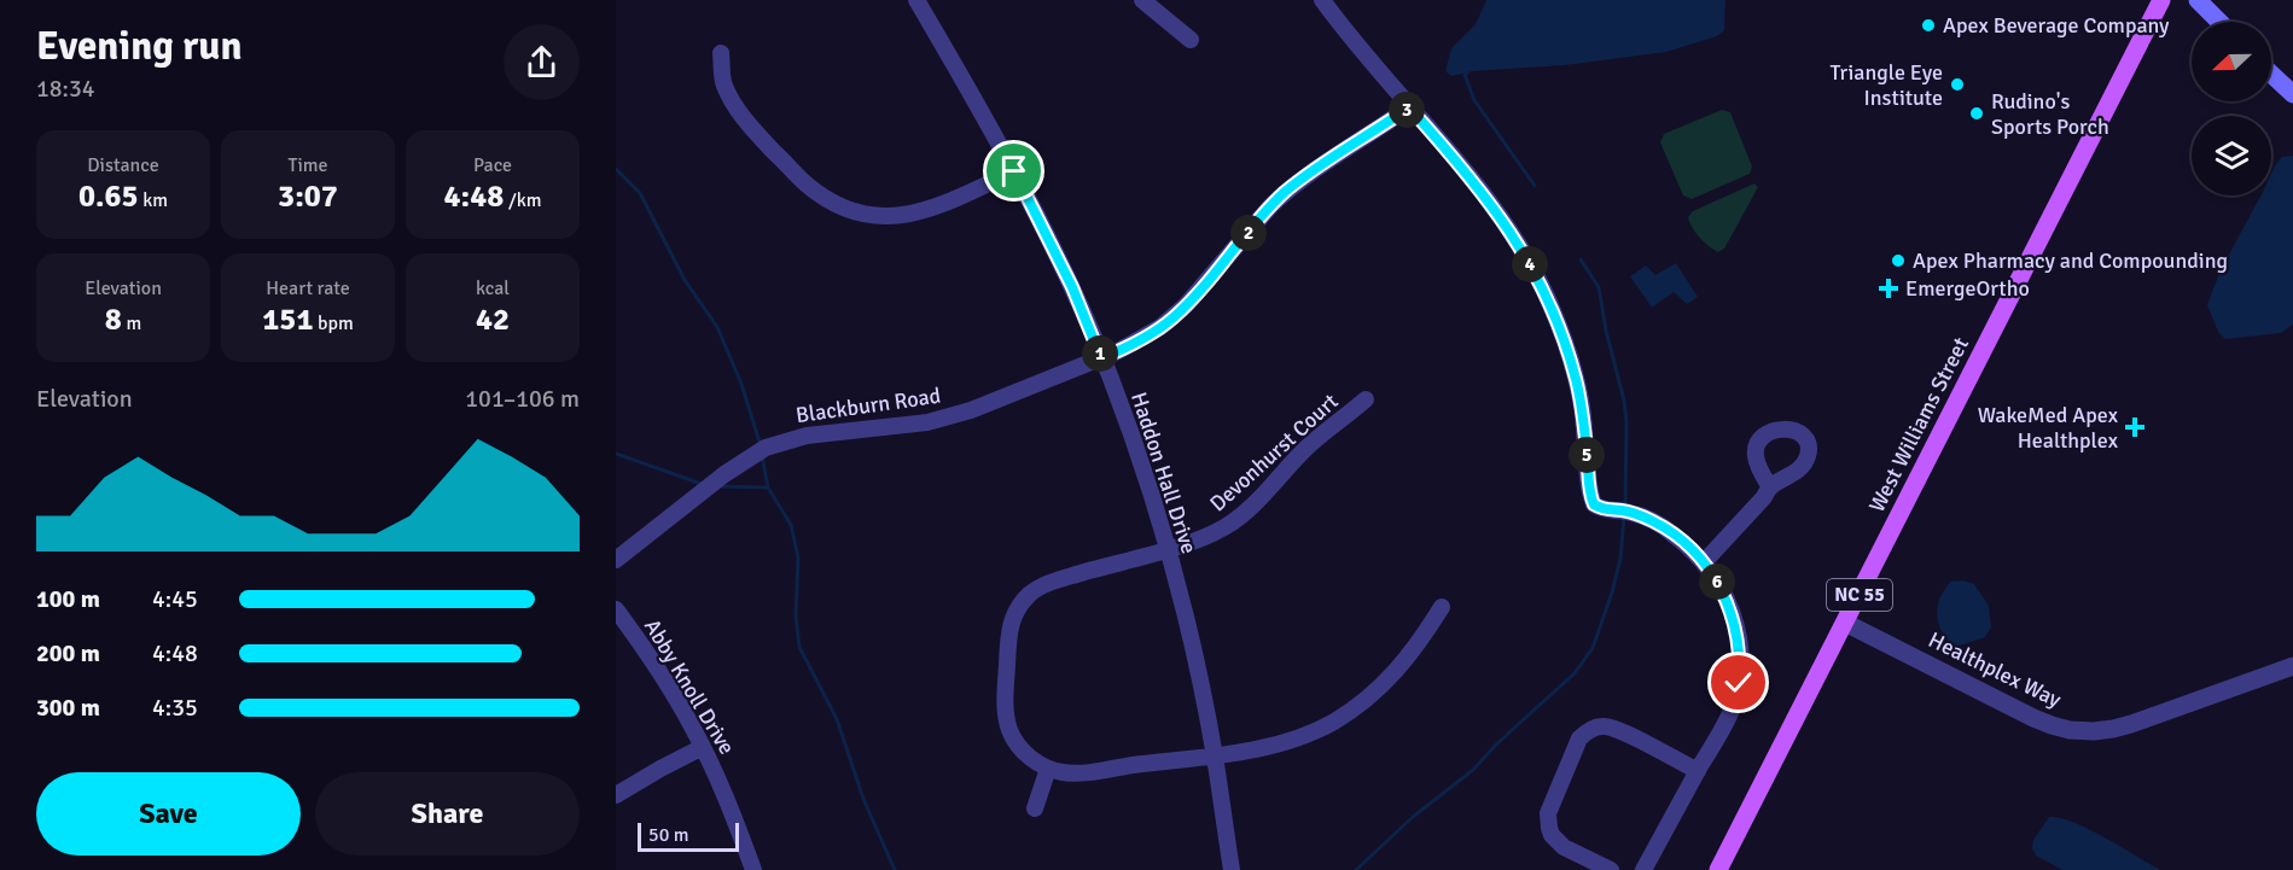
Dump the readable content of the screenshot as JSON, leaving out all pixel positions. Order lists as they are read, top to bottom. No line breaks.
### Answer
{"streets":{"main road":["West Williams Street","NC 55"],"street":["Blackburn Road","Devonhurst Court","Haddon Hall Drive","Healthplex Way","Abby Knoll Drive"]},"crossings":[["Blackburn Road","Haddon Hall Drive"],["West Williams Street","Healthplex Way"],["Devonhurst Court","Haddon Hall Drive"]],"places":{"other":["Apex Beverage Company","Triangle Eye Institute","Rudino's Sports Porch","Apex Pharmacy and Compounding"],"health":["EmergeOrtho","WakeMed Apex Healthplex"]},"scale_bar":"50 m","north":"left","page":{"heading":["Evening run","18:34"],"pins":["3","2","4","1","5","6"],"stats":[["Distance","0.65 km"],["Time","3:07"],["Pace","4:48 /km"],["Elevation","8 m"],["Heart rate","151 bpm"],["kcal","42"]],"chart":["Elevation","101–106 m"],"list":[{"name":"100 m","note":"4:45"},{"name":"200 m","note":"4:48"},{"name":"300 m","note":"4:35"}],"buttons":["Save","Share"],"scale":"50 m"}}
